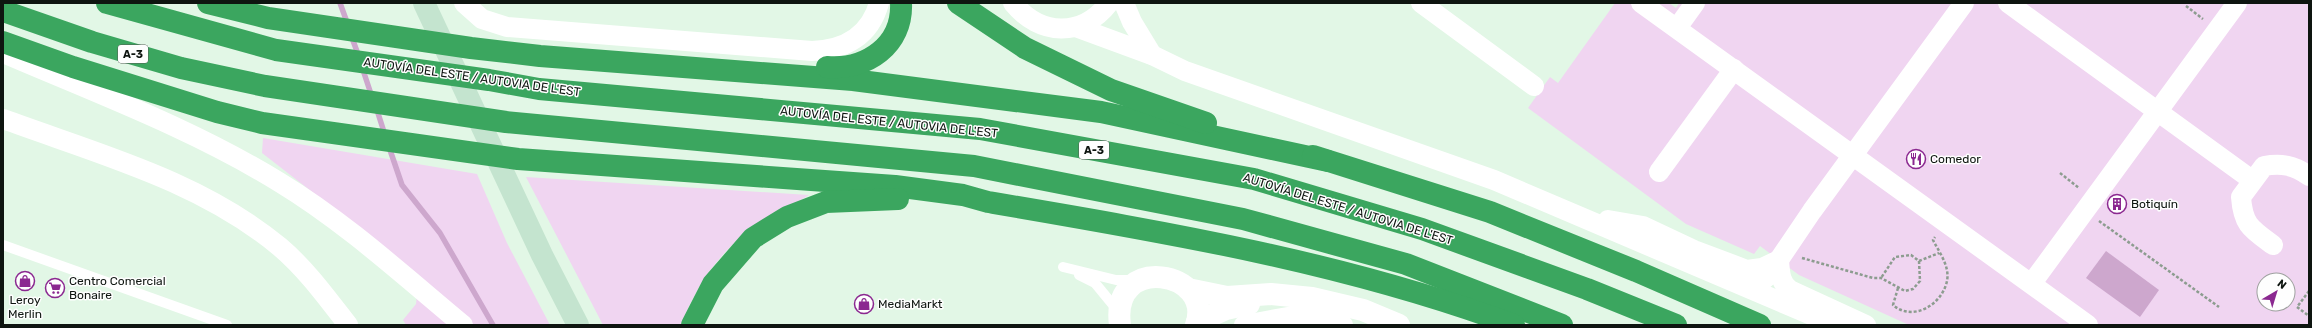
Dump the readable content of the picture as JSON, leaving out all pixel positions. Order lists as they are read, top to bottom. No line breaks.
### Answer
{"streets":{"highway":["A-3","AUTOVÍA DEL ESTE / AUTOVIA DE L'EST"]},"places":{"restaurant":["Comedor"],"building":["Botiquín"],"shop":["Leroy Merlin","MediaMarkt"],"supermarket":["Centro Comercial Bonaire"]},"north":"top right"}
